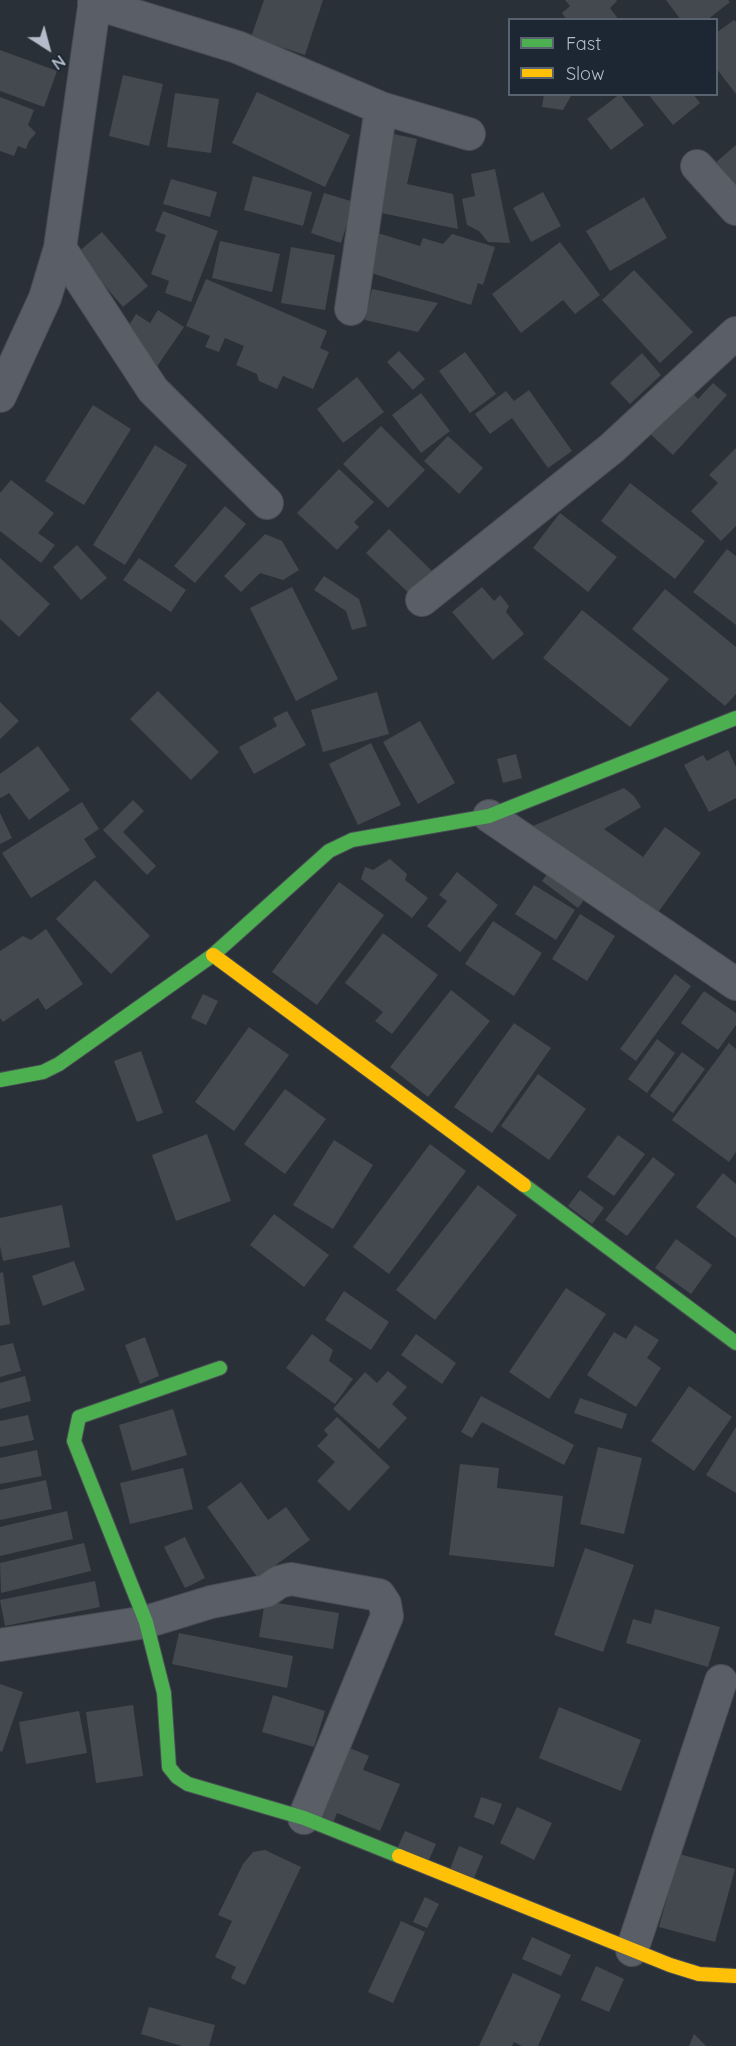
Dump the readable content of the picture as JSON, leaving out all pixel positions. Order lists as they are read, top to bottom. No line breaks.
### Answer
{"legend":["Fast","Slow"],"north":"bottom right"}
